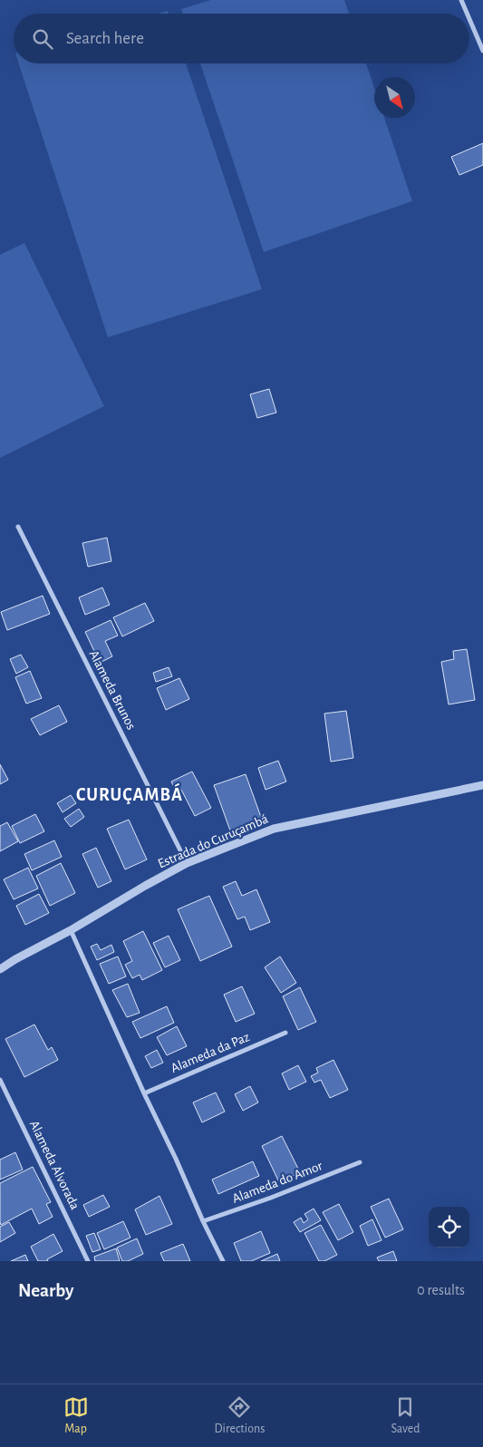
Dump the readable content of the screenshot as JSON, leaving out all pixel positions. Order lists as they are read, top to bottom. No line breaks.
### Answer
{"streets":{"street":["Alameda Brunos","Estrada do Curuçambá","Alameda da Paz","Alameda Alvorada","Alameda do Amor"]},"crossings":[["Alameda Brunos","Estrada do Curuçambá"]],"districts":["CURUÇAMBÁ"],"north":"bottom right","page":{"search":"Search here","heading":["Nearby","0 results"],"nav":["Map","Directions","Saved"]}}
